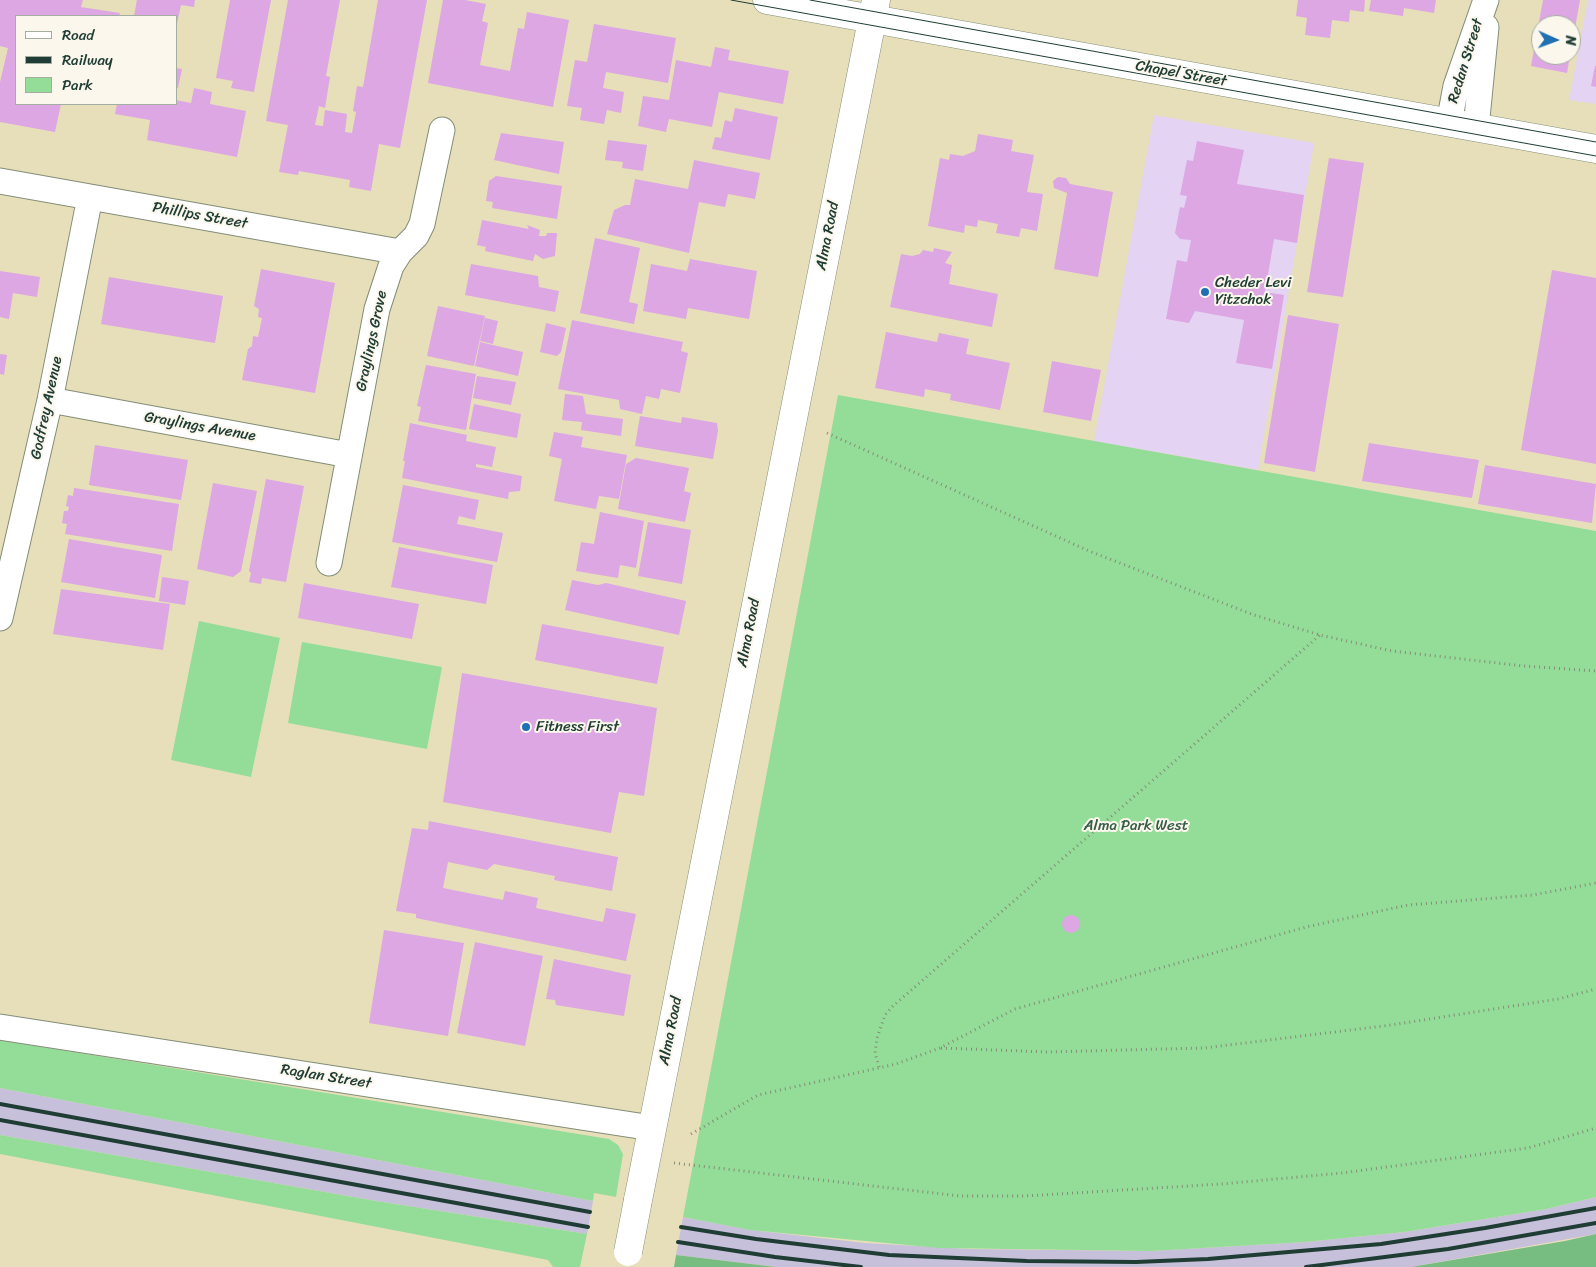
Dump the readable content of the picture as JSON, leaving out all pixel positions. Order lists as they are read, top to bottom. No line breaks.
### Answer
{"streets":{"street":["Redan Street","Chapel Street","Phillips Street","Alma Road","Graylings Grove","Godfrey Avenue","Graylings Avenue","Raglan Street"]},"crossings":[["Redan Street","Chapel Street"],["Chapel Street","Alma Road"],["Phillips Street","Graylings Grove"],["Phillips Street","Godfrey Avenue"],["Alma Road","Raglan Street"],["Graylings Grove","Graylings Avenue"],["Godfrey Avenue","Graylings Avenue"]],"parks":["Alma Park West"],"places":["Cheder Levi Yitzchok","Fitness First"],"legend":["Road","Railway","Park"],"north":"right"}
